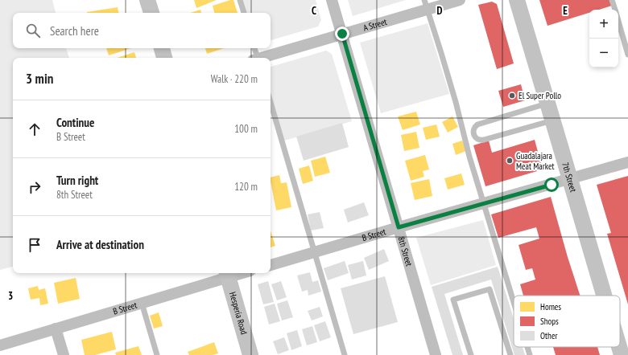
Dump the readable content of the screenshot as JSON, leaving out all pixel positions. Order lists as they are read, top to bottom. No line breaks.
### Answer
{"streets":{"main road":["7th Street","Hesperia Road"],"street":["A Street","B Street","8th Street"]},"crossings":[["A Street","8th Street"],["7th Street","B Street"],["B Street","8th Street"],["B Street","Hesperia Road"]],"places":["El Super Pollo","Guadalajara Meat Market"],"legend":["Homes","Shops","Other"],"page":{"map_buttons":["+","−"],"search":"Search here","heading":["3 min","Walk · 220 m"],"list":[["Continue","B Street","100 m"],["Turn right","8th Street","120 m"],"Arrive at destination"]},"grid":{"columns":["C","D","E"],"rows":["3"]}}
